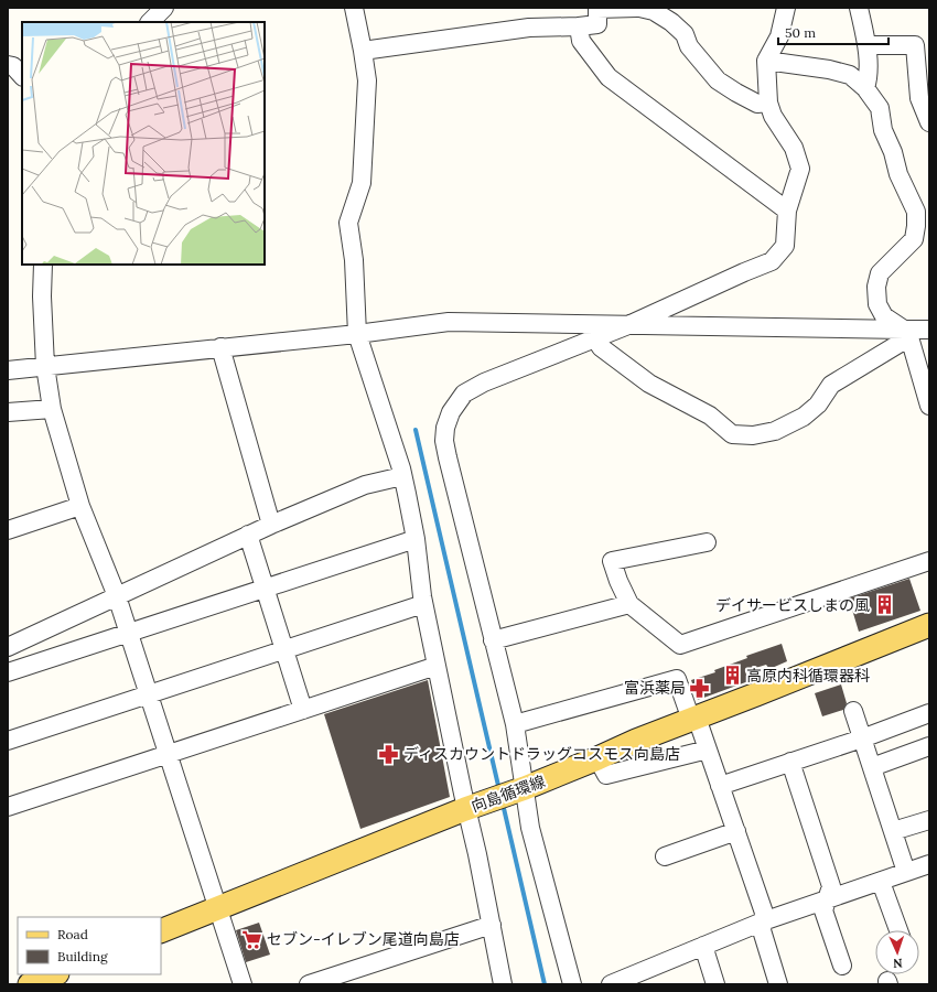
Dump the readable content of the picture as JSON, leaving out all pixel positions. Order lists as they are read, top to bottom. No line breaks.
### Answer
{"streets":{"main road":["向島循環線"]},"places":{"building":["デイサービスしまの風","高原内科循環器科"],"pharmacy":["富浜薬局","ディスカウントドラッグコスモス向島店"],"supermarket":["セブン-イレブン尾道向島店"]},"legend":["Road","Building"],"scale_bar":"50 m","north":"bottom"}
